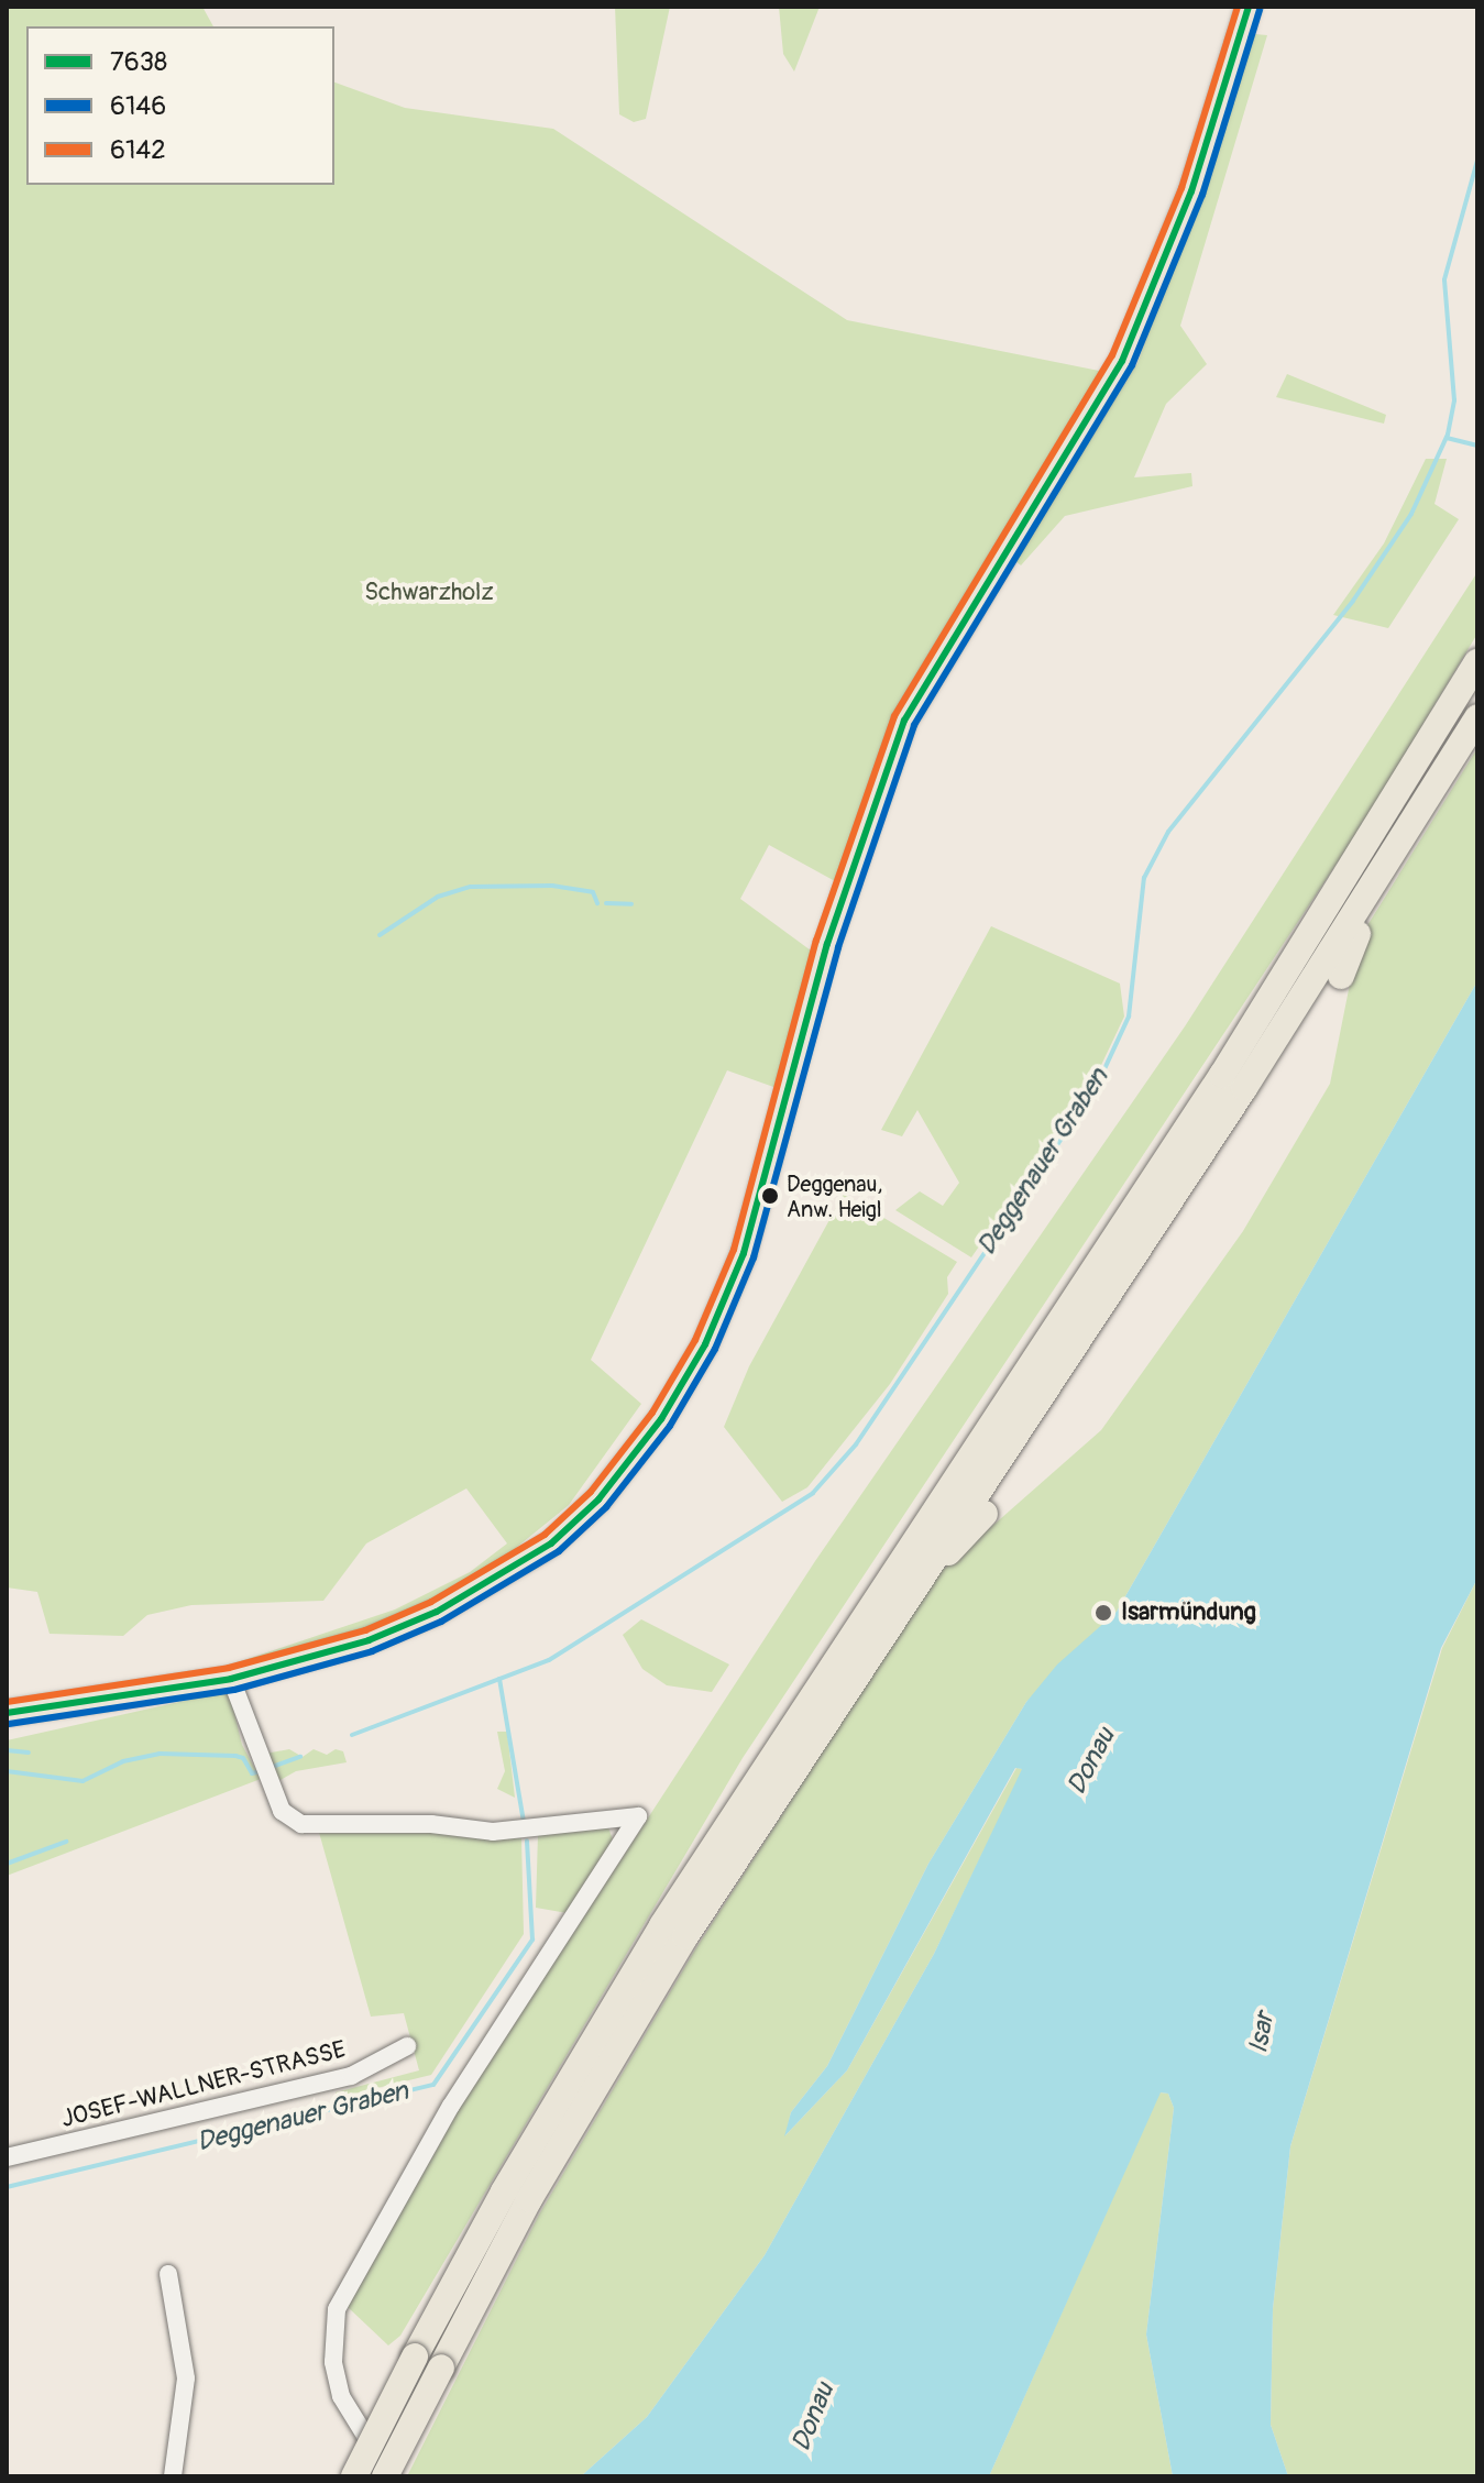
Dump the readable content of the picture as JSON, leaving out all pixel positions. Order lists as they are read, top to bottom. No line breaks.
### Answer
{"streets":{"street":["JOSEF-WALLNER-STRASSE"]},"water":["Deggenauer Graben","Donau","Isar"],"parks":["Schwarzholz"],"places":["Deggenau, Anw. Heigl","Isarmündung"],"lines":["transit line 7638","transit line 6142","transit line 6146"],"legend":["7638","6146","6142"]}
